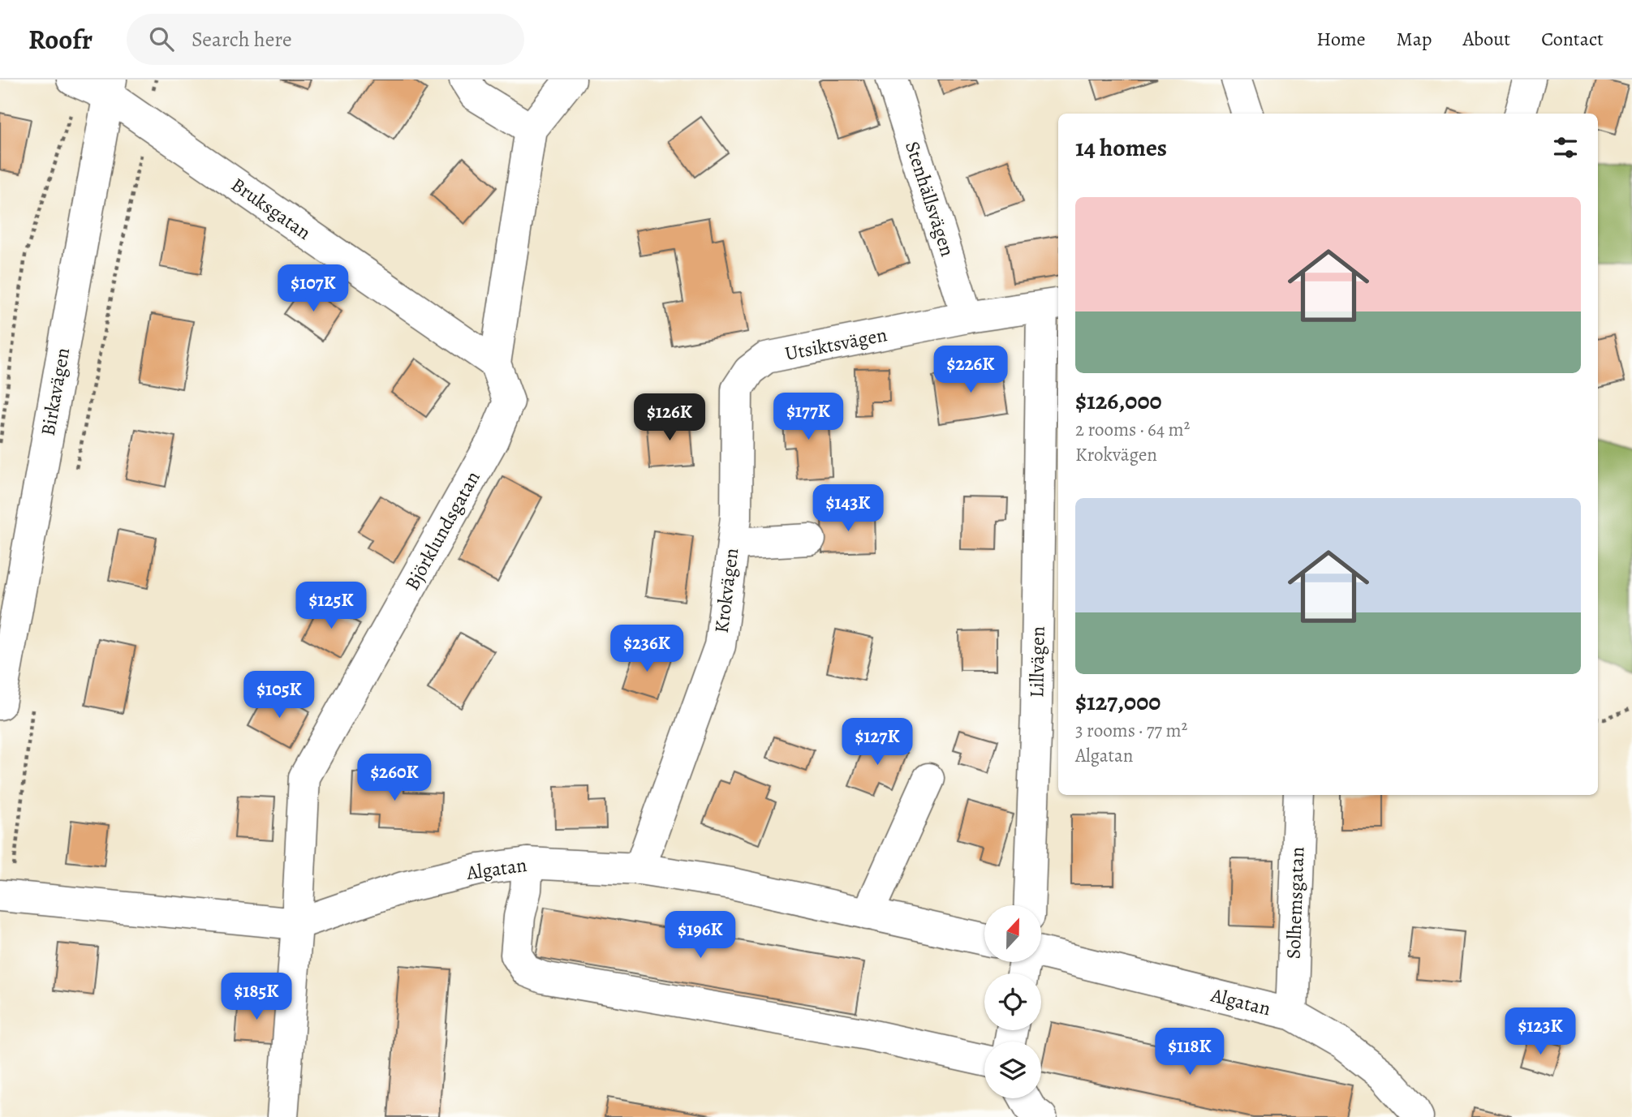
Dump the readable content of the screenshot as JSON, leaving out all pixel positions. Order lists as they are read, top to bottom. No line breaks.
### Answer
{"streets":{"street":["Stenhällsvägen","Bruksgatan","Utsiktsvägen","Birkavägen","Björklundsgatan","Krokvägen","Lillvägen","Algatan","Solhemsgatan"]},"crossings":[["Stenhällsvägen","Utsiktsvägen"],["Bruksgatan","Birkavägen"],["Bruksgatan","Björklundsgatan"],["Utsiktsvägen","Krokvägen"],["Utsiktsvägen","Lillvägen"],["Björklundsgatan","Algatan"],["Krokvägen","Algatan"],["Algatan","Solhemsgatan"]],"north":"top","page":{"header":"Roofr","search":"Search here","nav":["Home","Map","About","Contact"],"heading":"14 homes","list":[{"name":"$126,000","note":"2 rooms · 64 m² · Krokvägen"},{"name":"$127,000","note":"3 rooms · 77 m² · Algatan"}],"price":["$107K","$226K","$177K","$126K","$143K","$125K","$236K","$105K","$127K","$260K","$196K","$185K","$123K","$118K"]}}
